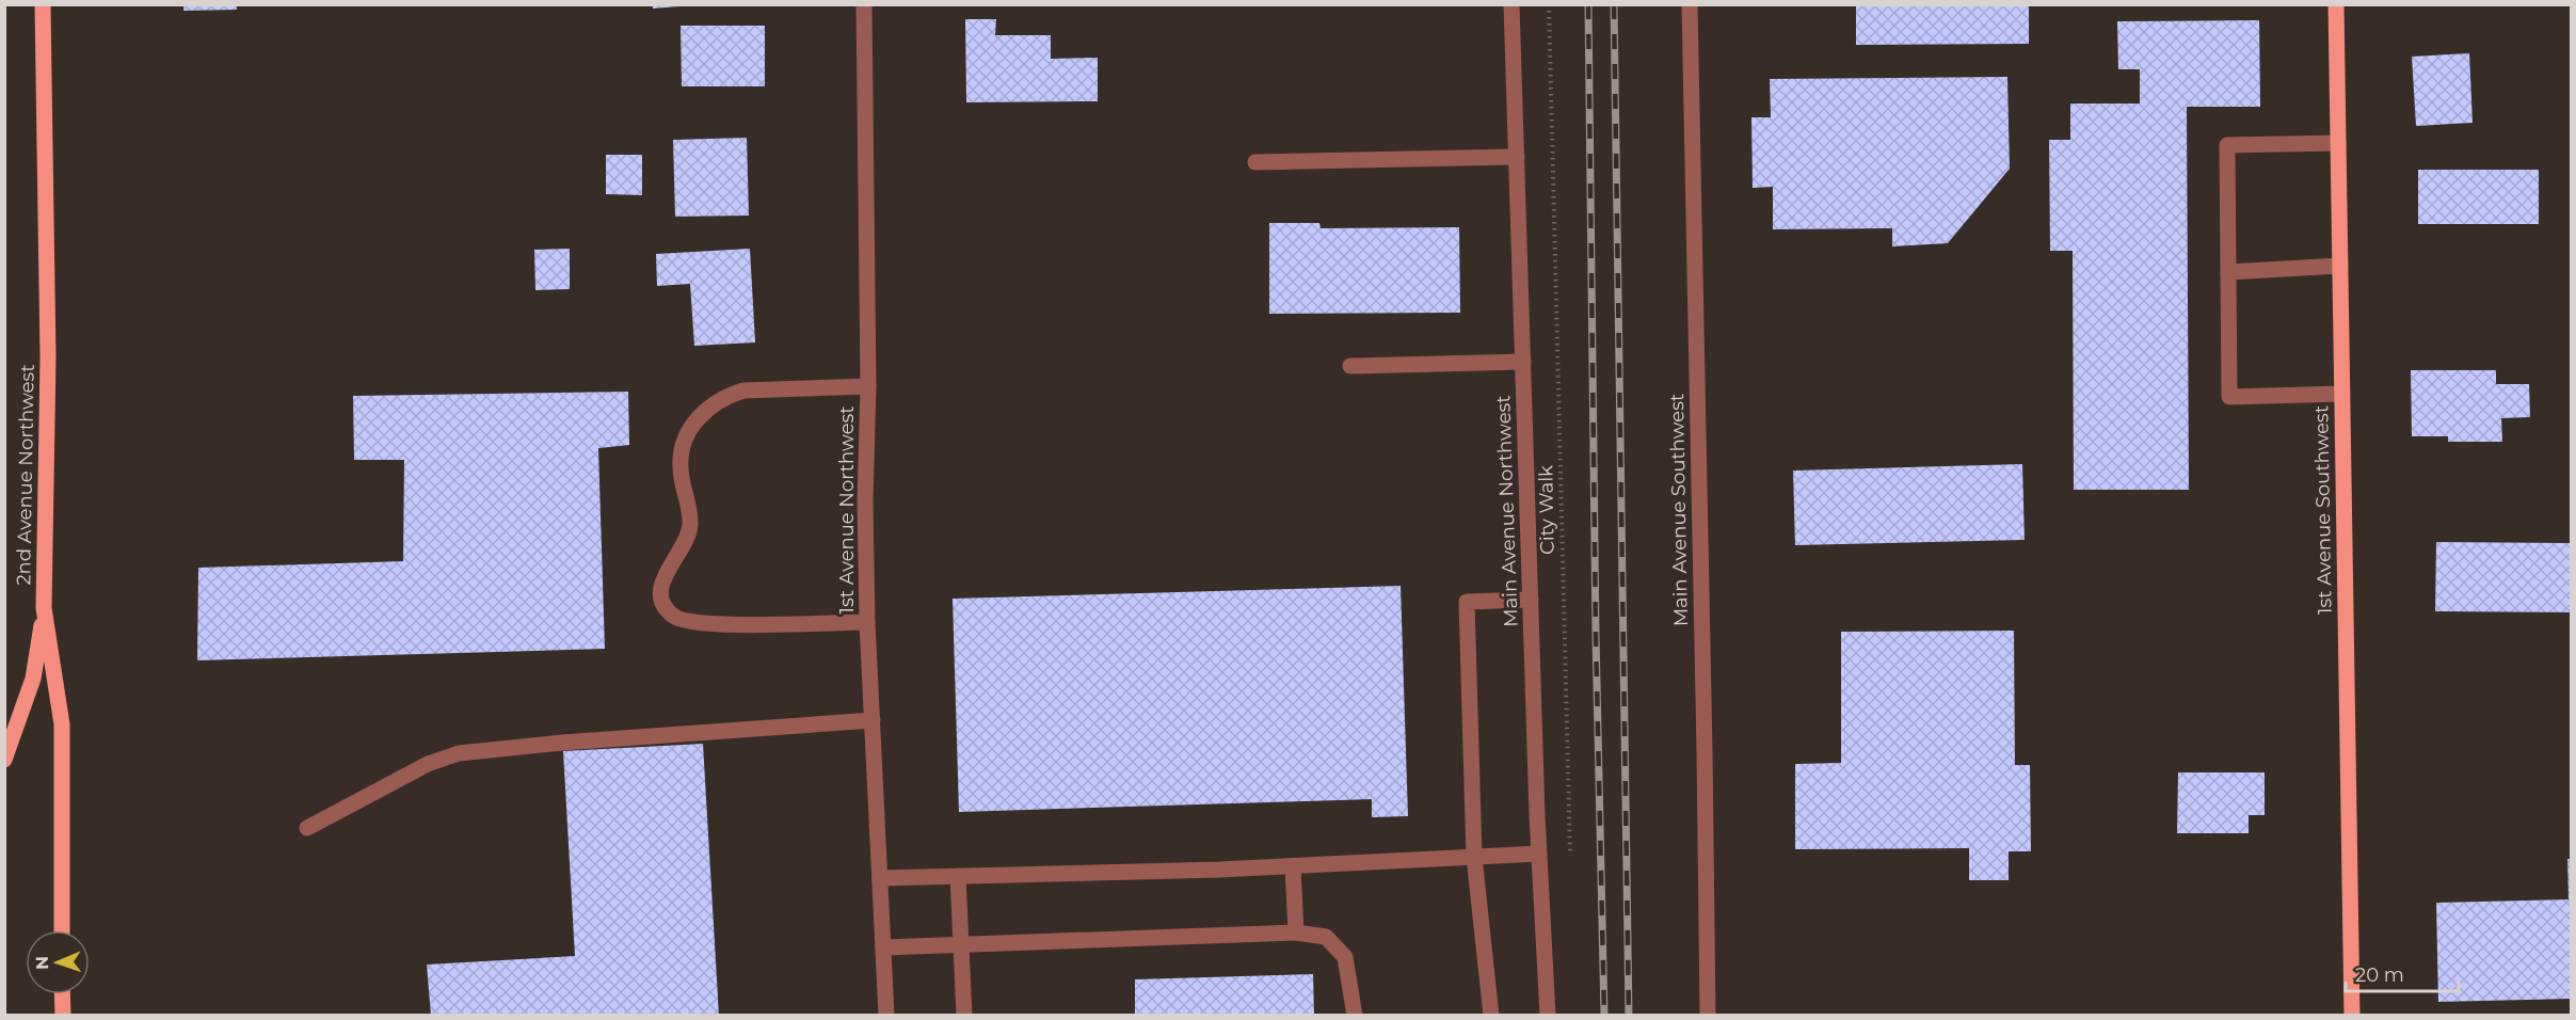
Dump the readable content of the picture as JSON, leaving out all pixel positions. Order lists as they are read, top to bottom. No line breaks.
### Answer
{"streets":{"main road":["2nd Avenue Northwest","1st Avenue Southwest"],"street":["1st Avenue Northwest","Main Avenue Southwest","Main Avenue Northwest"],"path":["City Walk"]},"scale_bar":"20 m","north":"left"}
